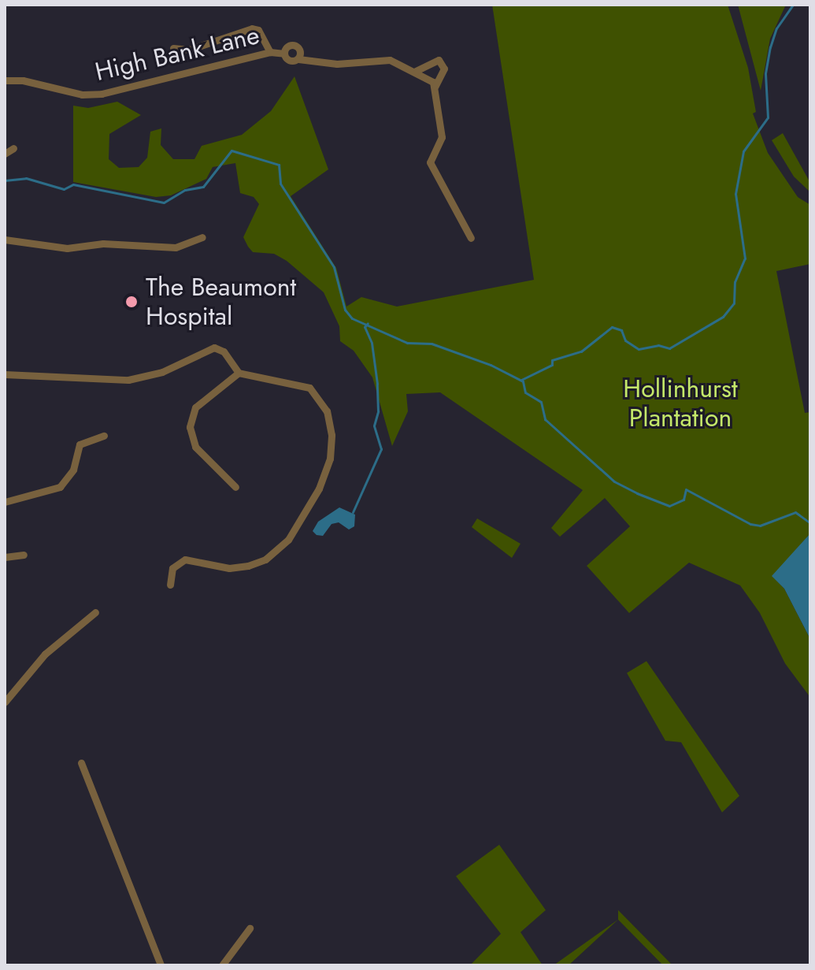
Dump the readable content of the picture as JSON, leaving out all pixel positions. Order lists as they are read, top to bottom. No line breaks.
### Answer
{"streets":{"street":["High Bank Lane"]},"parks":["Hollinhurst Plantation"],"places":["The Beaumont Hospital"]}
